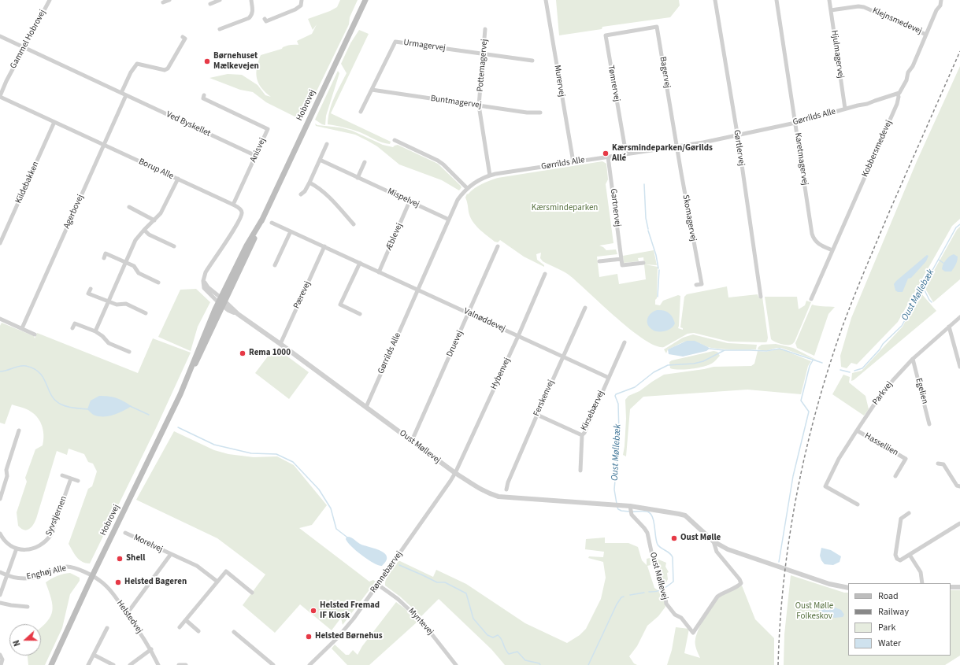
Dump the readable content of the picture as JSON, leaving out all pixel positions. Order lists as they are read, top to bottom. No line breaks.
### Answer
{"streets":{"main road":["Hobrovej"],"street":["Klejnsmedevej","Gammel Hobrovej","Urmagervej","Hjulmagervej","Pottemagervej","Bagervej","Murervej","Tømrervej","Buntmagervej","Gørrilds Alle","Ved Byskellet","Gørtlervej","Kobbersmedevej","Anisvej","Karetmagervej","Borup Alle","Kildebakken","Mispelvej","Gartnervej","Agerbovej","Skomagervej","Æblevej","Pærevej","Valnøddevej","Druevej","Hybenvej","Egelien","Parkvej","Ferskenvej","Kirsebærvej","Hassellien","Oust Møllevej","Syvstjernen","Morelvej","Rønnebærvej","Enghøj Alle","Helstedvej","Myntevej"]},"crossings":[["Klejnsmedevej","Hjulmagervej"],["Klejnsmedevej","Kobbersmedevej"],["Gammel Hobrovej","Ved Byskellet"],["Gammel Hobrovej","Borup Alle"],["Urmagervej","Pottemagervej"],["Urmagervej","Buntmagervej"],["Hjulmagervej","Gørrilds Alle"],["Pottemagervej","Buntmagervej"],["Pottemagervej","Gørrilds Alle"],["Bagervej","Tømrervej"],["Bagervej","Gørrilds Alle"],["Bagervej","Skomagervej"],["Murervej","Gørrilds Alle"],["Tømrervej","Gørrilds Alle"],["Hobrovej","Oust Møllevej"],["Hobrovej","Enghøj Alle"],["Hobrovej","Helstedvej"],["Gørrilds Alle","Gørtlervej"],["Gørrilds Alle","Kobbersmedevej"],["Gørrilds Alle","Karetmagervej"],["Gørrilds Alle","Mispelvej"],["Gørrilds Alle","Gartnervej"],["Gørrilds Alle","Skomagervej"],["Gørrilds Alle","Valnøddevej"],["Gørrilds Alle","Oust Møllevej"],["Ved Byskellet","Anisvej"],["Ved Byskellet","Agerbovej"],["Kobbersmedevej","Karetmagervej"],["Anisvej","Borup Alle"],["Borup Alle","Kildebakken"],["Borup Alle","Agerbovej"],["Mispelvej","Æblevej"],["Æblevej","Valnøddevej"],["Pærevej","Valnøddevej"],["Pærevej","Oust Møllevej"],["Valnøddevej","Druevej"],["Valnøddevej","Hybenvej"],["Valnøddevej","Ferskenvej"],["Valnøddevej","Kirsebærvej"],["Druevej","Oust Møllevej"],["Hybenvej","Oust Møllevej"],["Hybenvej","Rønnebærvej"],["Egelien","Parkvej"],["Parkvej","Hassellien"],["Ferskenvej","Kirsebærvej"],["Oust Møllevej","Rønnebærvej"],["Morelvej","Helstedvej"],["Rønnebærvej","Myntevej"],["Enghøj Alle","Helstedvej"]],"water":["Oust Møllebæk"],"parks":["Kærsmindeparken","Oust Mølle Folkeskov"],"places":["Børnehuset Mælkevejen","Kærsmindeparken/Gørilds Allé","Rema 1000","Oust Mølle","Shell","Helsted Bageren","Helsted Fremad IF Kiosk","Helsted Børnehus"],"legend":["Road","Railway","Park","Water"],"north":"left"}
